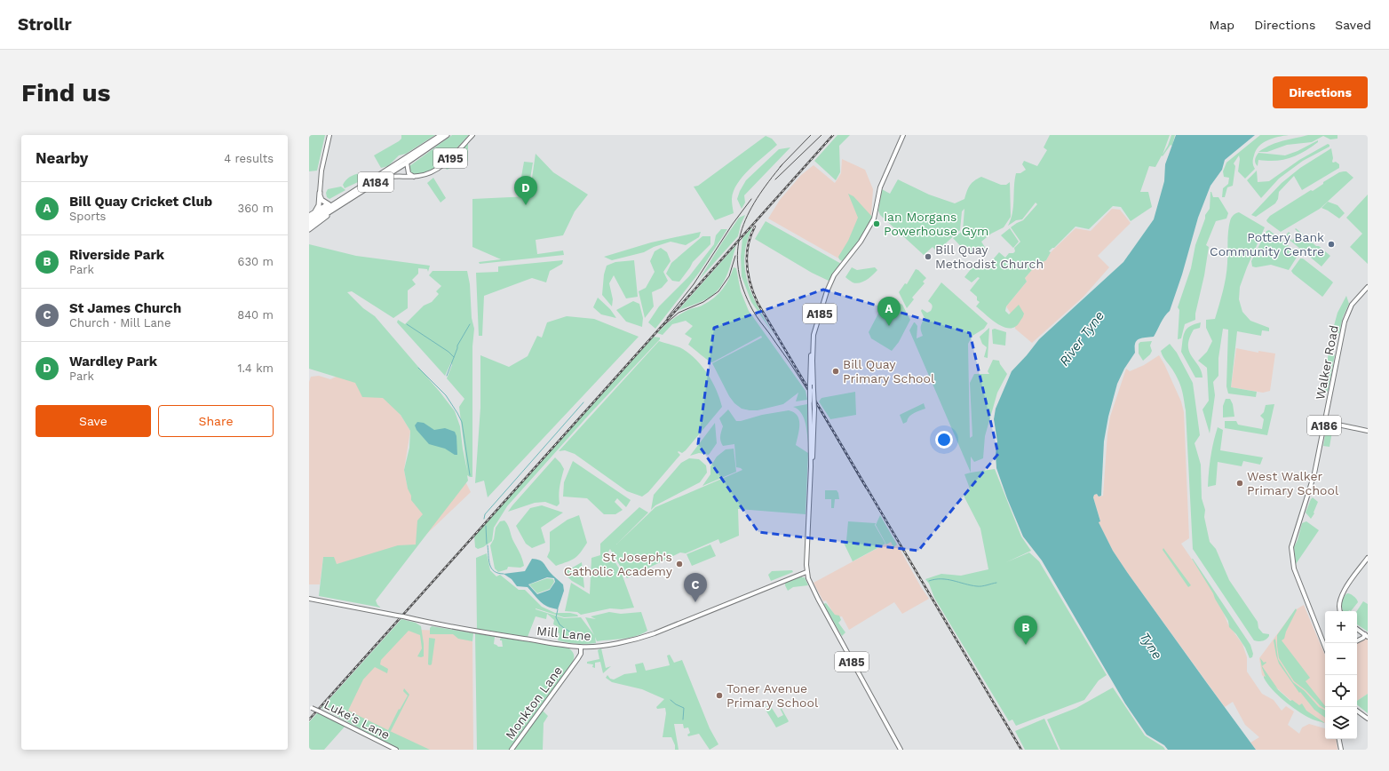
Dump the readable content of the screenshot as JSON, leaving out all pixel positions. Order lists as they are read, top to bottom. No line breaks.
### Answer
{"streets":{"highway":["A184"],"main road":["A195","A185","Walker Road","A186","Mill Lane","Monkton Lane","Luke's Lane"]},"crossings":[["A195","A184"],["A185","Mill Lane"],["Mill Lane","Monkton Lane"]],"water":["River Tyne","Tyne"],"places":["Ian Morgans Powerhouse Gym","Pottery Bank Community Centre","Bill Quay Methodist Church","Bill Quay Primary School","West Walker Primary School","St Joseph's Catholic Academy","Toner Avenue Primary School"],"page":{"header":"Strollr","nav":["Map","Directions","Saved"],"buttons":["Directions",["Save","Share"]],"title":"Find us","heading":["Nearby","4 results"],"pins":["D","A","C","B"],"list":[{"mark":"A","name":"Bill Quay Cricket Club","note":"Sports","value":"360 m"},{"mark":"B","name":"Riverside Park","note":"Park","value":"630 m"},{"mark":"C","name":"St James Church","note":"Church · Mill Lane","value":"840 m"},{"mark":"D","name":"Wardley Park","note":"Park","value":"1.4 km"}],"map_buttons":["+","−"]}}
